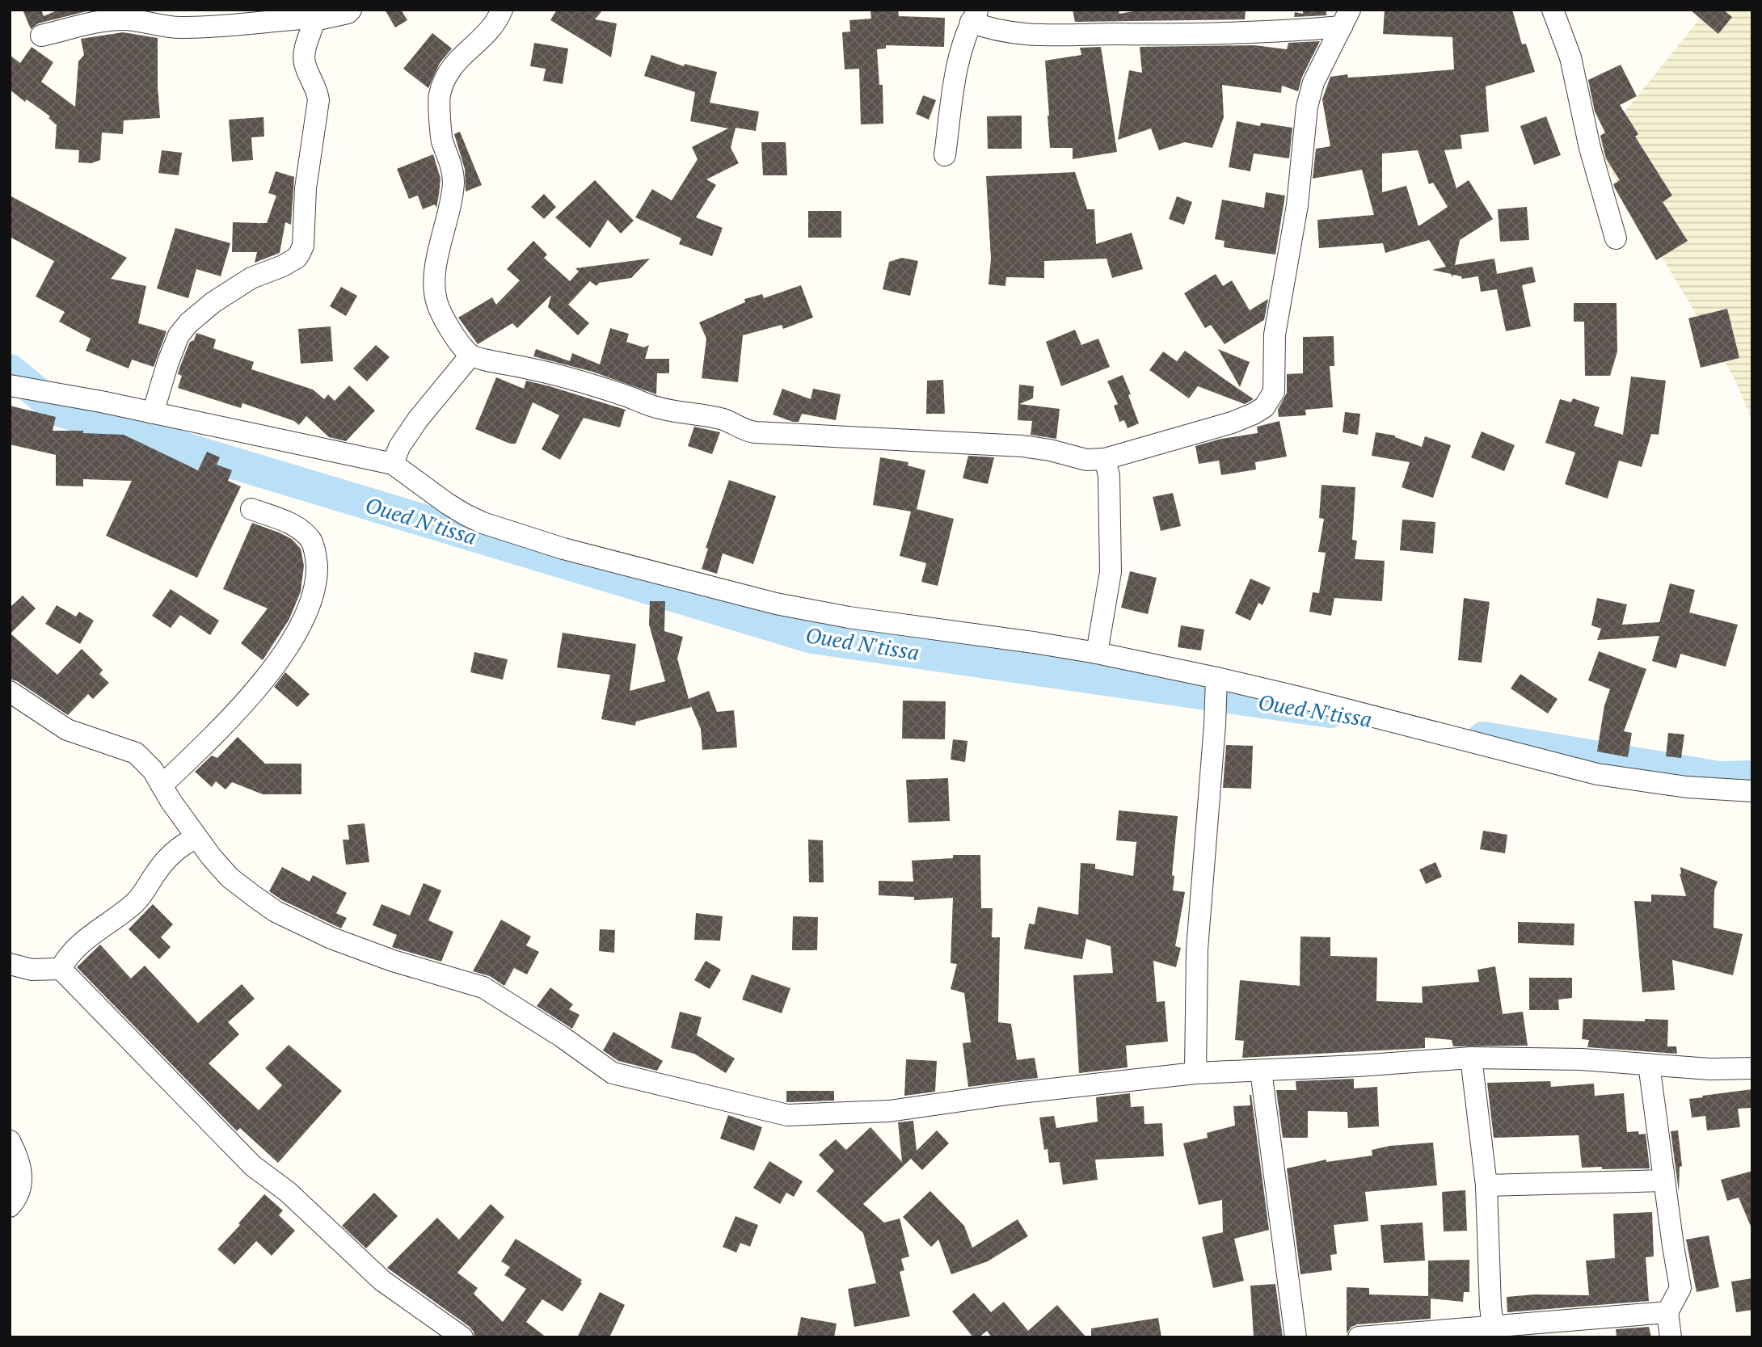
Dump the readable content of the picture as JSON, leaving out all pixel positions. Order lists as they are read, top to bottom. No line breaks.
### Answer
{"water":["Oued N'tissa"]}
